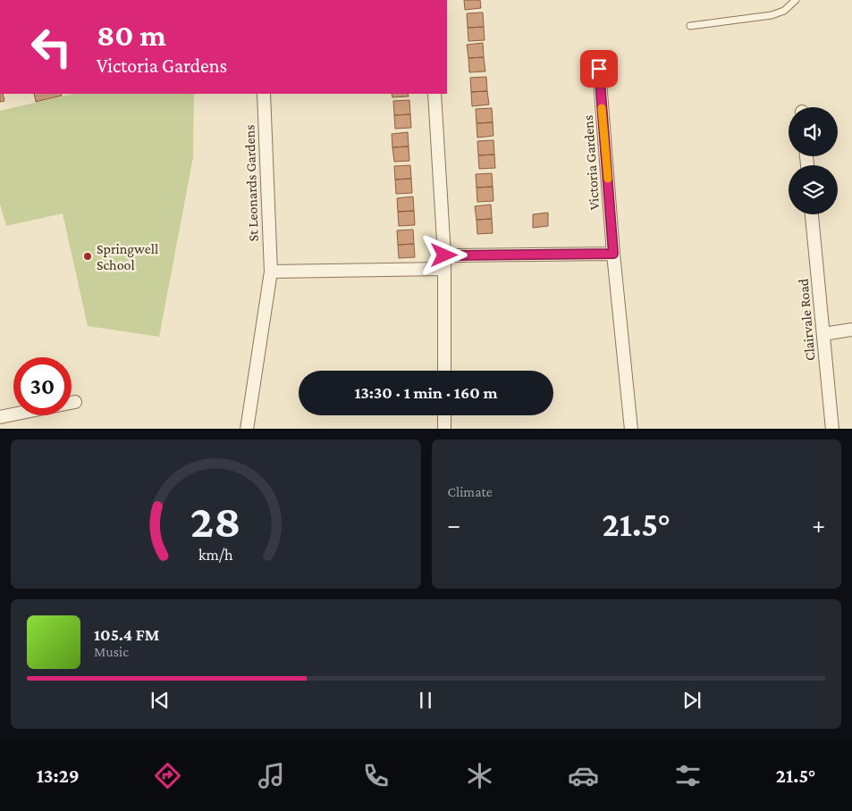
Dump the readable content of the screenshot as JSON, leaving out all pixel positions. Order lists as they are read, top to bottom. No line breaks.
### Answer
{"streets":{"street":["Victoria Gardens","St Leonards Gardens","Clairvale Road"]},"places":["Springwell School"],"page":{"turn":["80 m","Victoria Gardens"],"limit":"30","trip":"13:30 · 1 min · 160 m","tile":"Climate","heat":["−","21.5°","+"],"song":["105.4 FM","Music"],"tabs":["13:29","21.5°"],"gauge":["28","km/h"]}}
